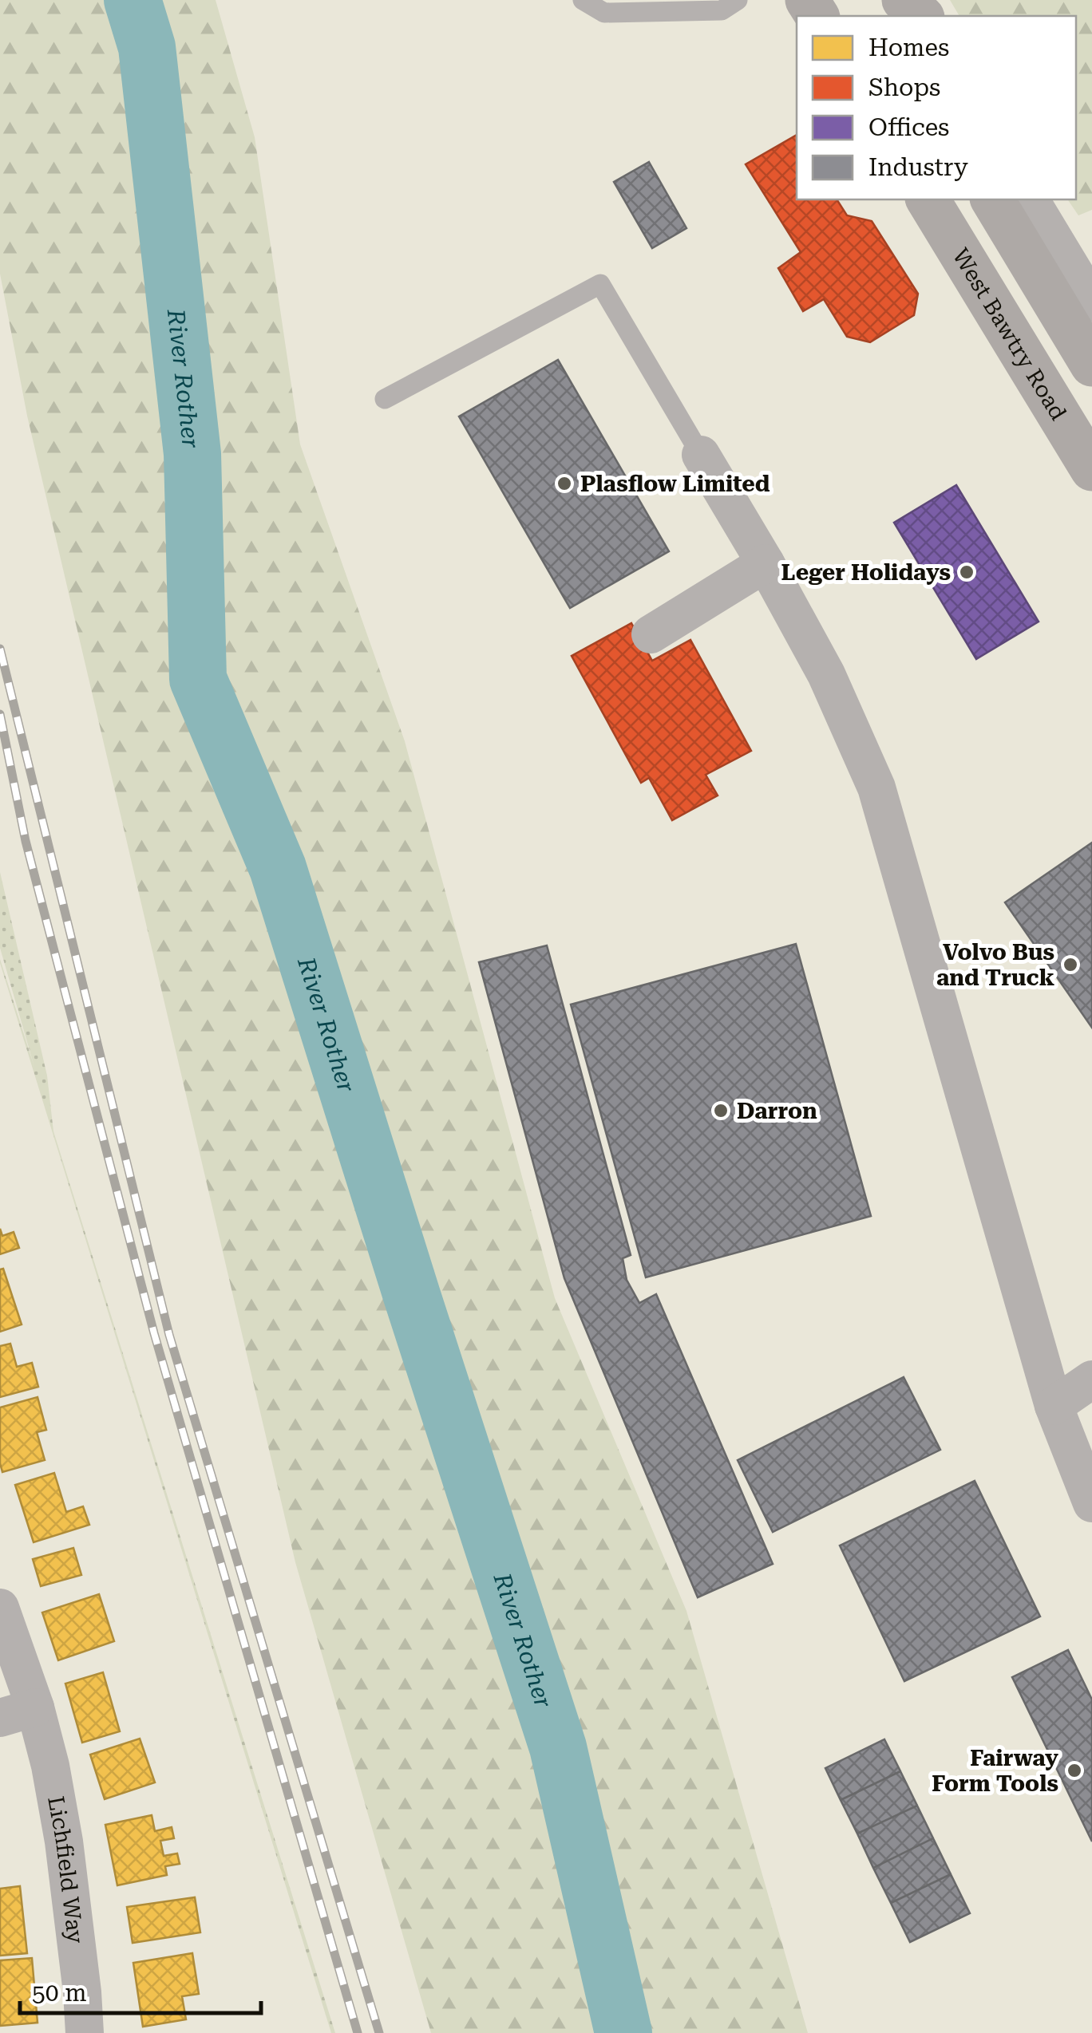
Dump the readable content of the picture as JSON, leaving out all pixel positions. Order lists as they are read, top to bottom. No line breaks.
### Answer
{"streets":{"main road":["West Bawtry Road"],"street":["Lichfield Way"]},"water":["River Rother"],"places":["Plasflow Limited","Leger Holidays","Volvo Bus and Truck","Darron","Fairway Form Tools"],"legend":["Homes","Shops","Offices","Industry"],"scale_bar":"50 m"}
